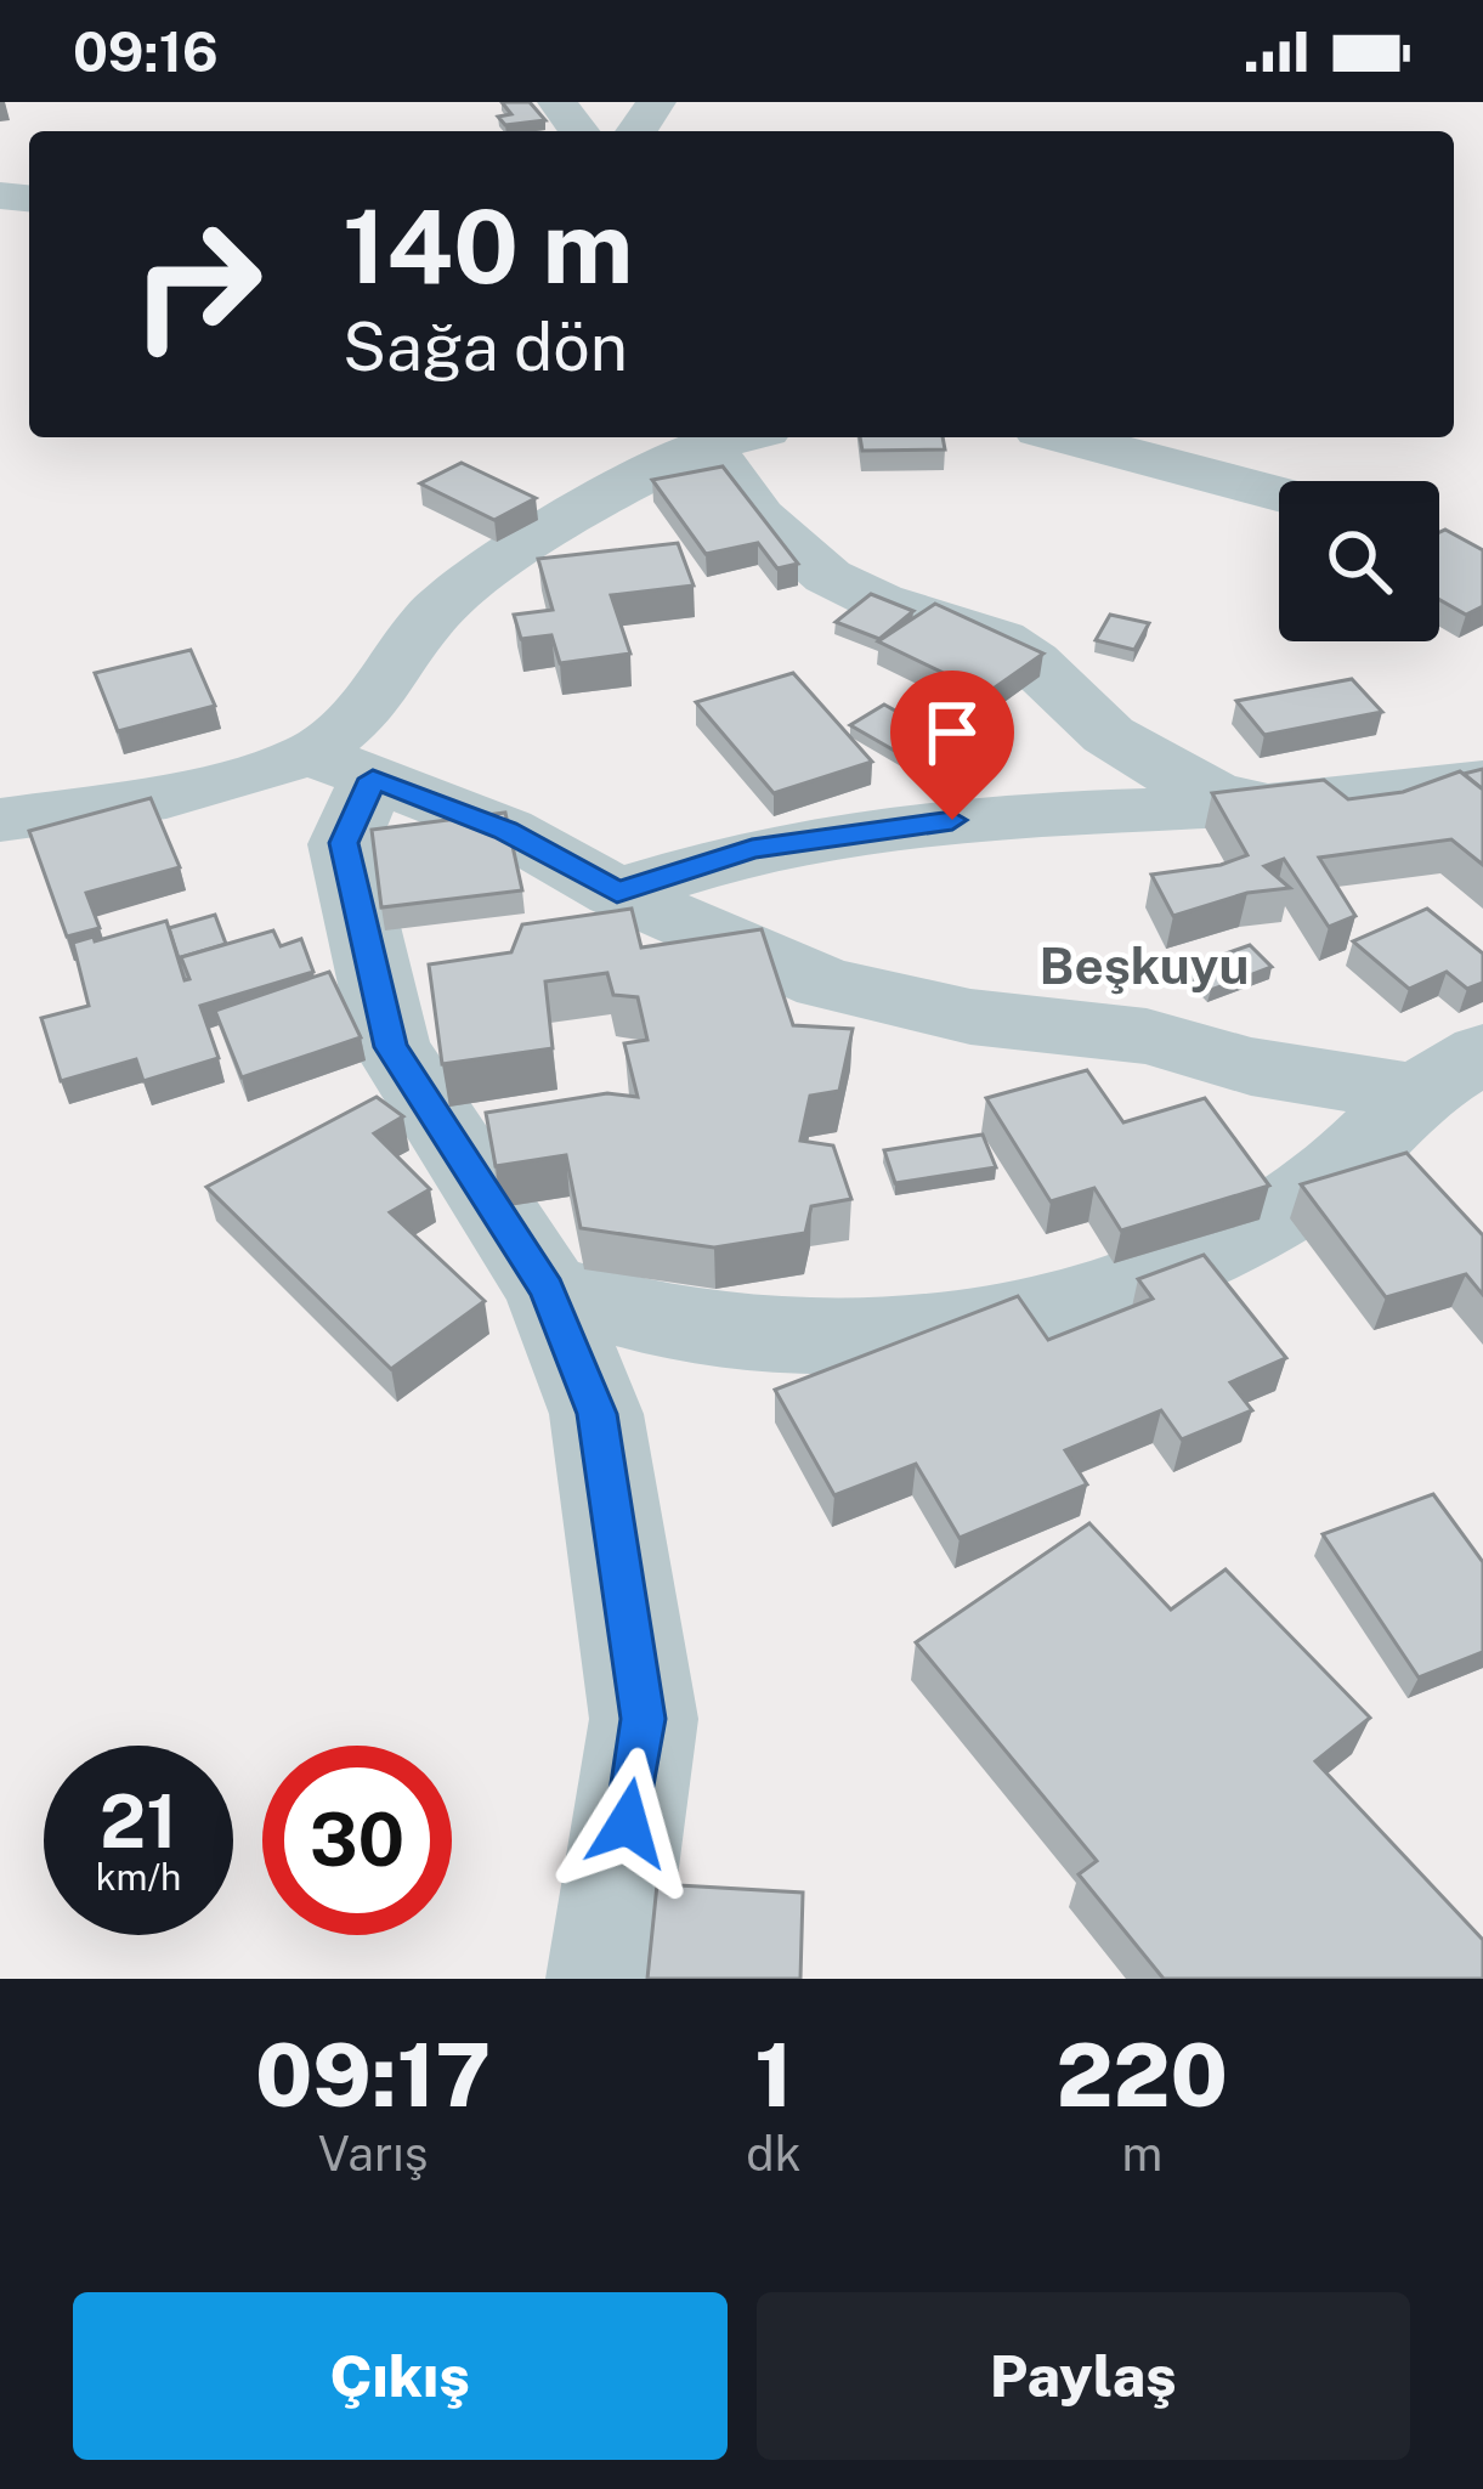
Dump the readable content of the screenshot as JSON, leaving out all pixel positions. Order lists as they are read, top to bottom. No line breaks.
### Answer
{"districts":["Beşkuyu"],"page":{"status":"09:16","turn":["140 m","Sağa dön"],"speed":"21 km/h","limit":"30","eta":["09:17","Varış","1","dk","220","m"],"buttons":["Çıkış","Paylaş"]}}
